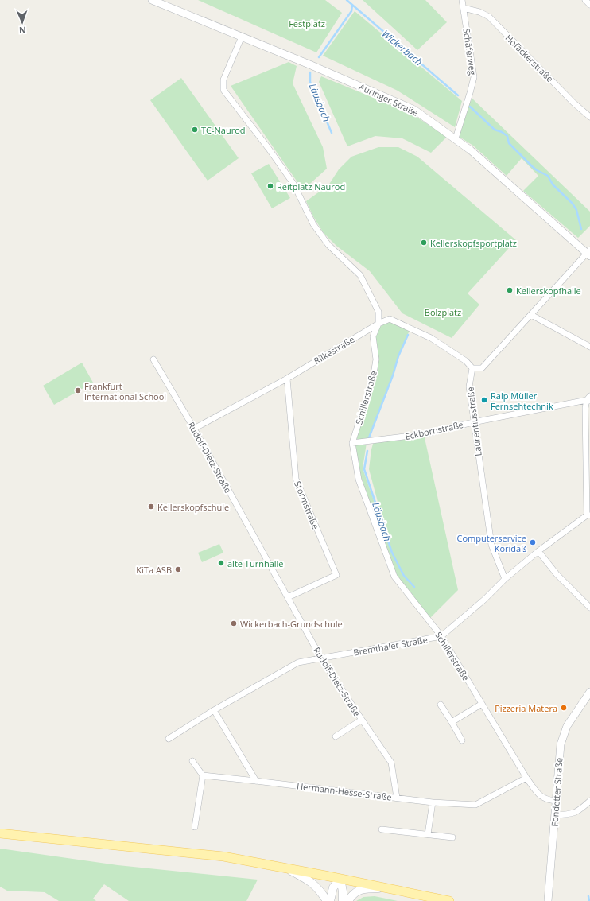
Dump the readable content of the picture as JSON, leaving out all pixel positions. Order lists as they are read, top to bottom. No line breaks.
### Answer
{"streets":{"street":["Schäferweg","Hofäckerstraße","Auringer Straße","Rilkestraße","Schillerstraße","Laurentiusstraße","Eckbornstraße","Rudolf-Dietz-Straße","Stormstraße","Bremthaler Straße","Hermann-Hesse-Straße","Fondetter Straße"]},"crossings":[["Schäferweg","Hofäckerstraße"],["Schäferweg","Auringer Straße"],["Auringer Straße","Schillerstraße"],["Rilkestraße","Schillerstraße"],["Rilkestraße","Laurentiusstraße"],["Rilkestraße","Rudolf-Dietz-Straße"],["Rilkestraße","Stormstraße"],["Schillerstraße","Eckbornstraße"],["Schillerstraße","Bremthaler Straße"],["Schillerstraße","Hermann-Hesse-Straße"],["Schillerstraße","Fondetter Straße"],["Laurentiusstraße","Eckbornstraße"],["Rudolf-Dietz-Straße","Stormstraße"],["Rudolf-Dietz-Straße","Bremthaler Straße"],["Rudolf-Dietz-Straße","Hermann-Hesse-Straße"]],"water":["Wickerbach","Läusbach"],"parks":["Festplatz","Bolzplatz"],"places":["TC-Naurod","Reitplatz Naurod","Kellerskopfsportplatz","Kellerskopfhalle","Frankfurt International School","Ralp Müller Fernsehtechnik","Kellerskopfschule","Computerservice Koridaß","alte Turnhalle","KiTa ASB","Wickerbach-Grundschule","Pizzeria Matera"],"north":"bottom"}
